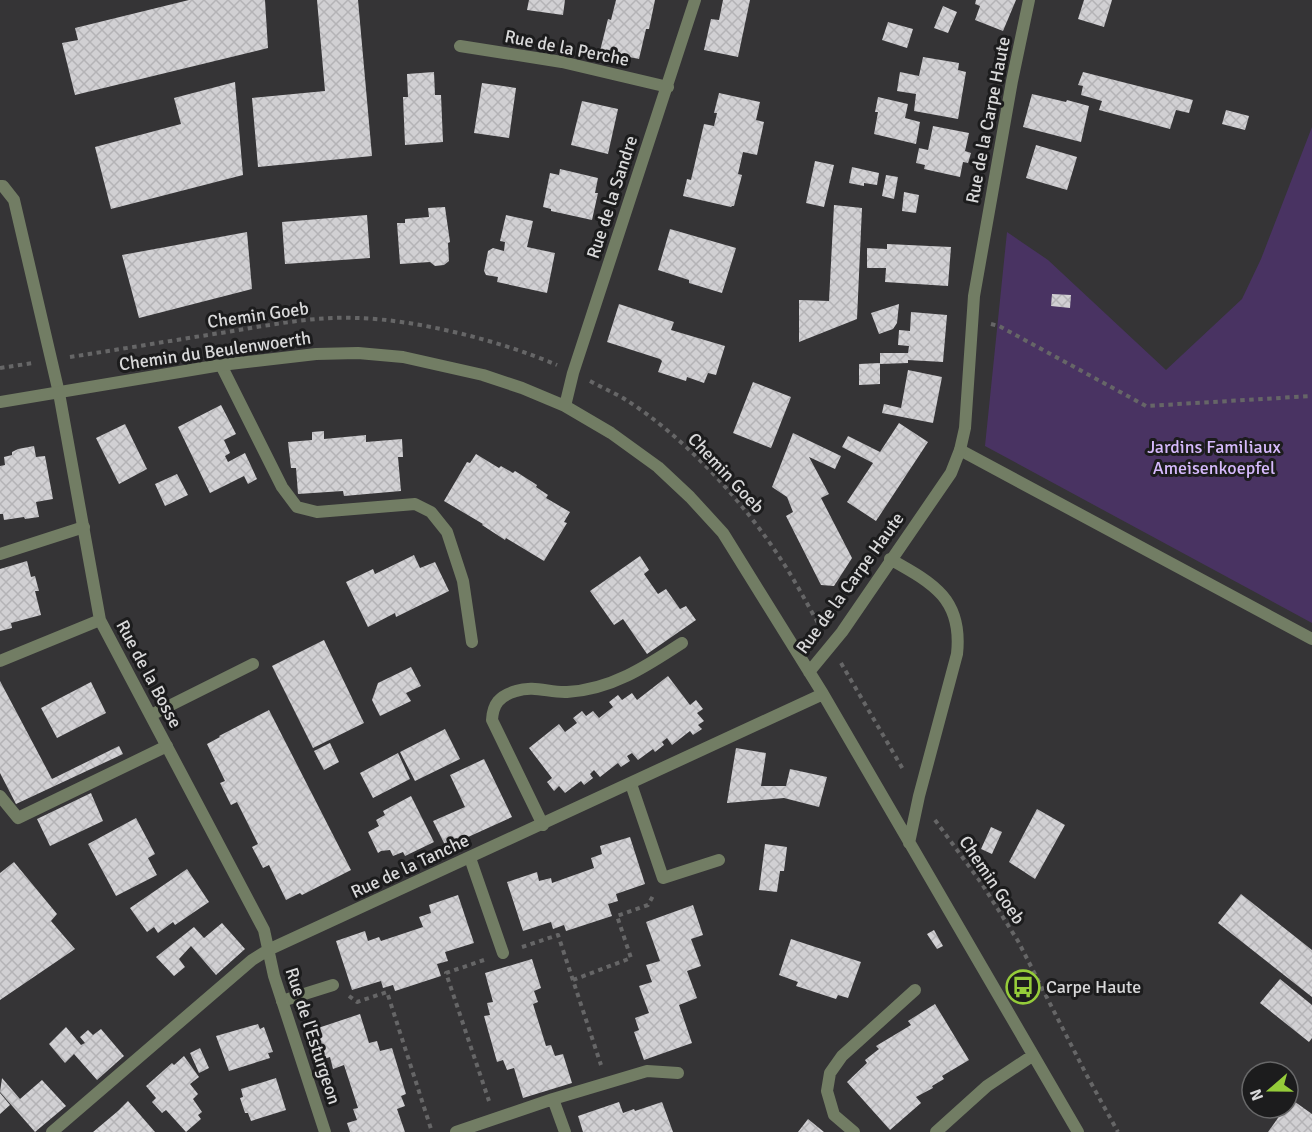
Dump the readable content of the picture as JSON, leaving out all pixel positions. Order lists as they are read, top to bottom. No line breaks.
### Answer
{"streets":{"street":["Rue de la Perche","Rue de la Carpe Haute","Rue de la Sandre","Chemin du Beulenwoerth","Rue de la Bosse","Rue de la Tanche","Rue de l'Esturgeon"],"path":["Chemin Goeb"]},"crossings":[["Rue de la Perche","Rue de la Sandre"],["Rue de la Carpe Haute","Chemin Goeb"],["Rue de la Carpe Haute","Chemin du Beulenwoerth"],["Rue de la Carpe Haute","Rue de la Tanche"],["Rue de la Sandre","Chemin Goeb"],["Rue de la Sandre","Chemin du Beulenwoerth"],["Chemin Goeb","Rue de la Bosse"],["Chemin du Beulenwoerth","Rue de la Bosse"],["Rue de la Bosse","Rue de la Tanche"],["Rue de la Bosse","Rue de l'Esturgeon"],["Rue de la Tanche","Rue de l'Esturgeon"]],"parks":["Jardins Familiaux Ameisenkoepfel"],"places":{"bus stop":["Carpe Haute"]},"north":"left"}
